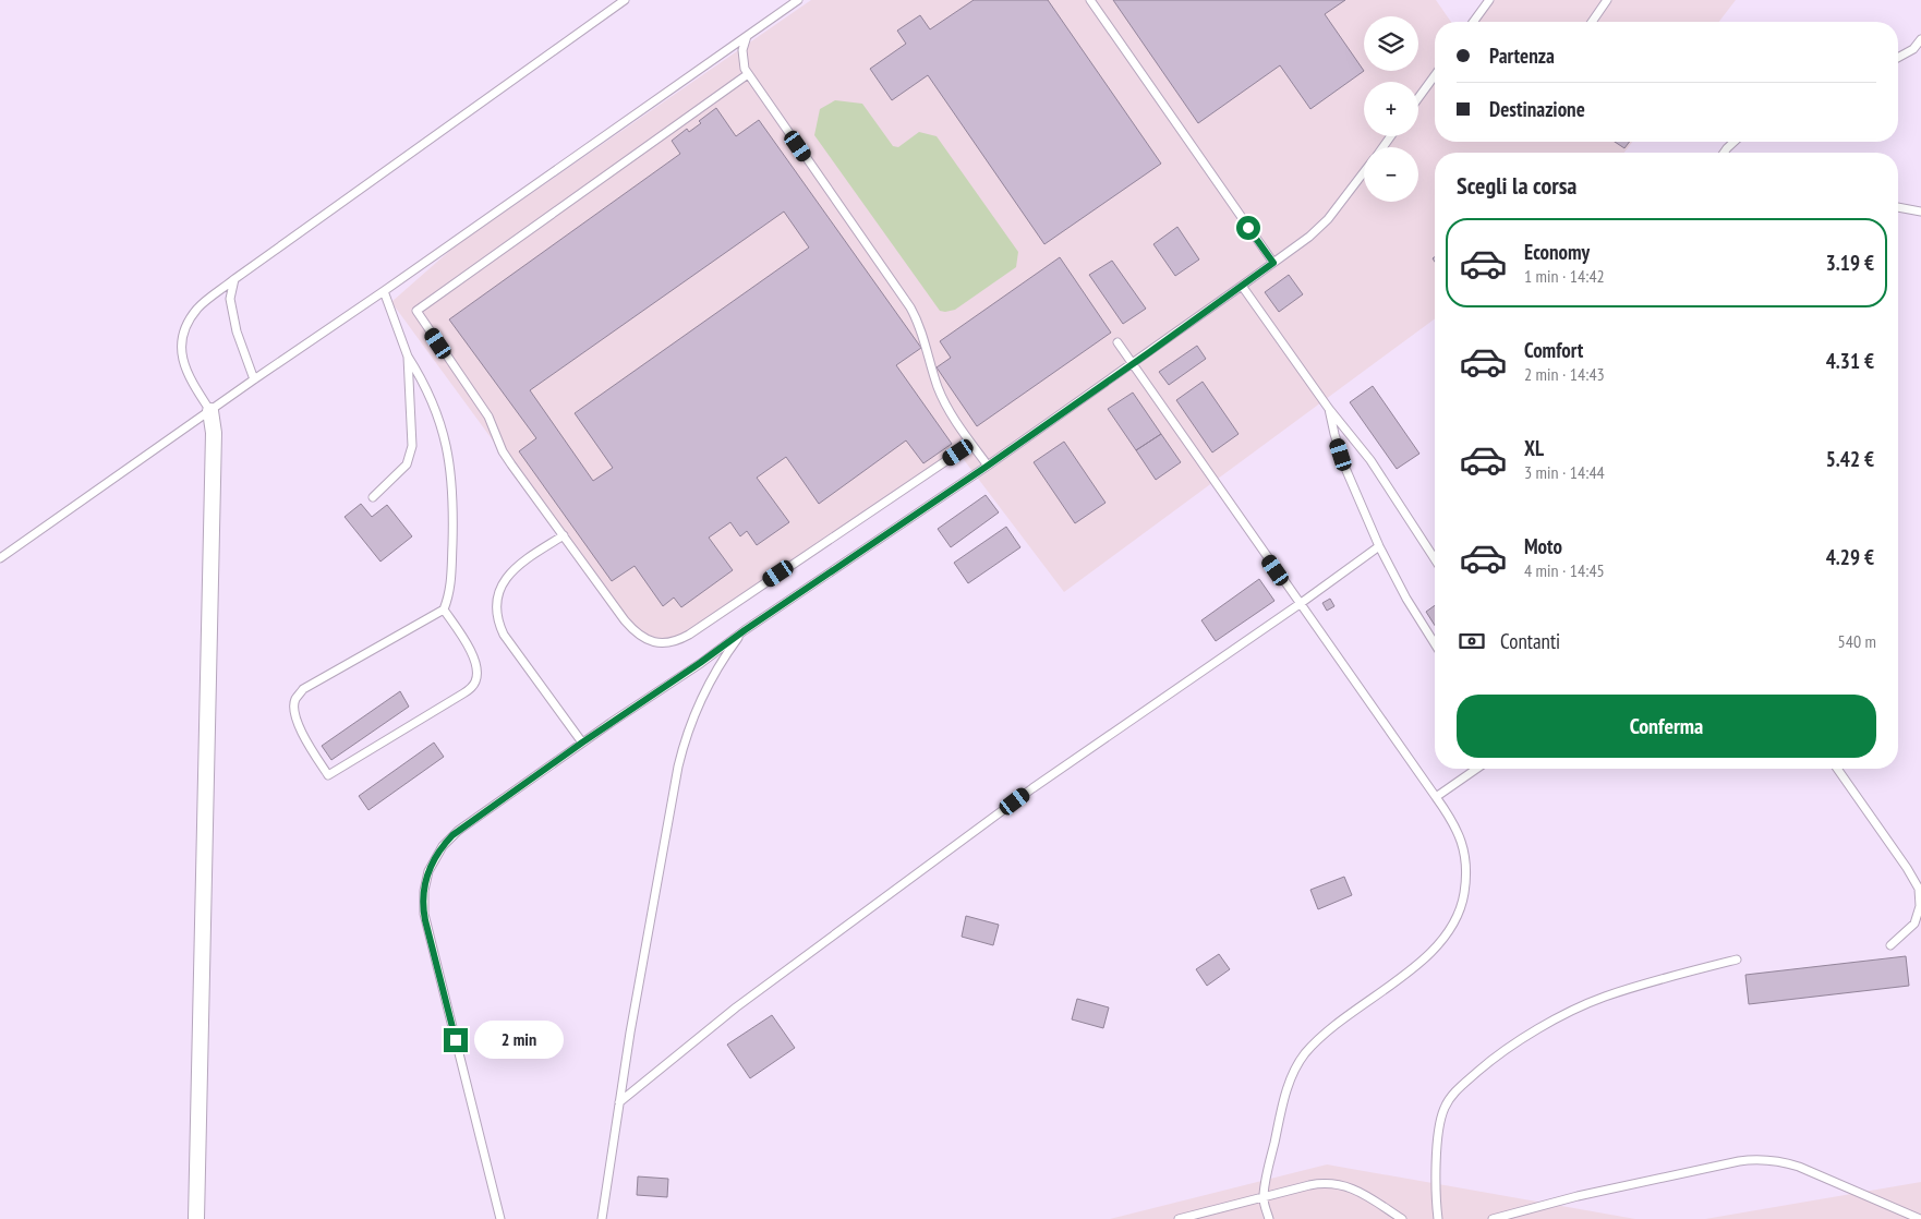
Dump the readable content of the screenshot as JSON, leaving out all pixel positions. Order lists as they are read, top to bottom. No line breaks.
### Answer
{"page":{"map_buttons":["+","−"],"banner":["Partenza","Destinazione"],"heading":"Scegli la corsa","list":[{"name":"Economy","note":"1 min · 14:42","value":"3.19 €"},{"name":"Comfort","note":"2 min · 14:43","value":"4.31 €"},{"name":"XL","note":"3 min · 14:44","value":"5.42 €"},{"name":"Moto","note":"4 min · 14:45","value":"4.29 €"}],"pay":["Contanti","540 m"],"buttons":"Conferma","bubble":"2 min"}}
